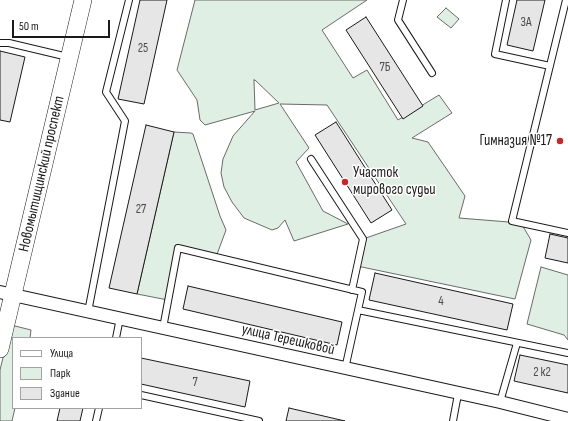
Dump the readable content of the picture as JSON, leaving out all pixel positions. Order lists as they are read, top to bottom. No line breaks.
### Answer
{"streets":{"main road":["Новомытищинский проспект"],"street":["улица Терешковой"]},"crossings":[["Новомытищинский проспект","улица Терешковой"]],"places":["Гимназия №17","Участок мирового судьи"],"house_numbers":["3А","25","7Б","27","4","2 к2","7"],"legend":["Улица","Парк","Здание"],"scale_bar":"50 m"}
